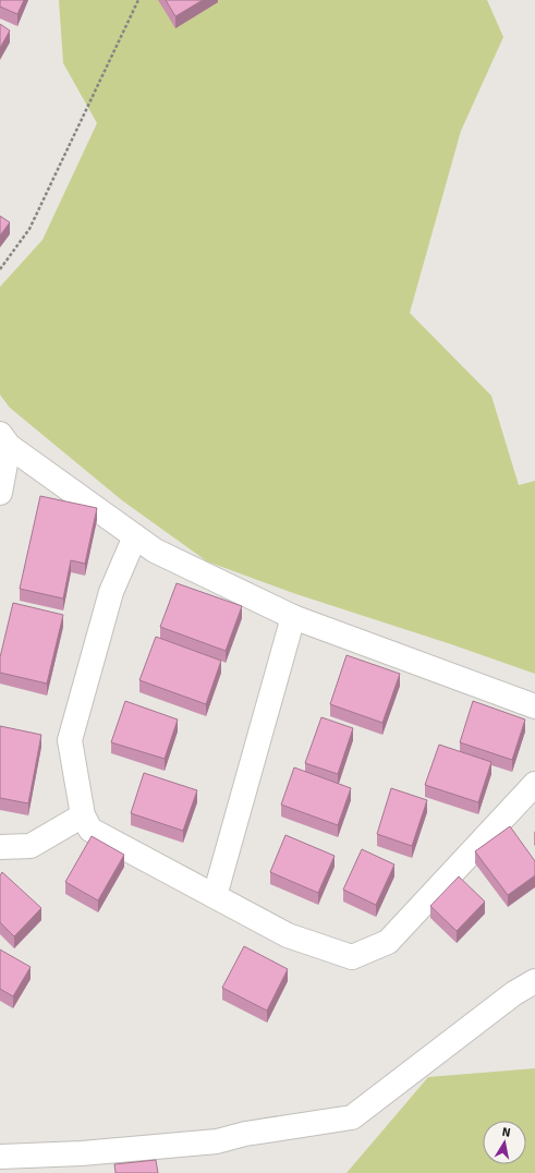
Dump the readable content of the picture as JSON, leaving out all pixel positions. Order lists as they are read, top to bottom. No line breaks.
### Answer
{"north":"top"}
